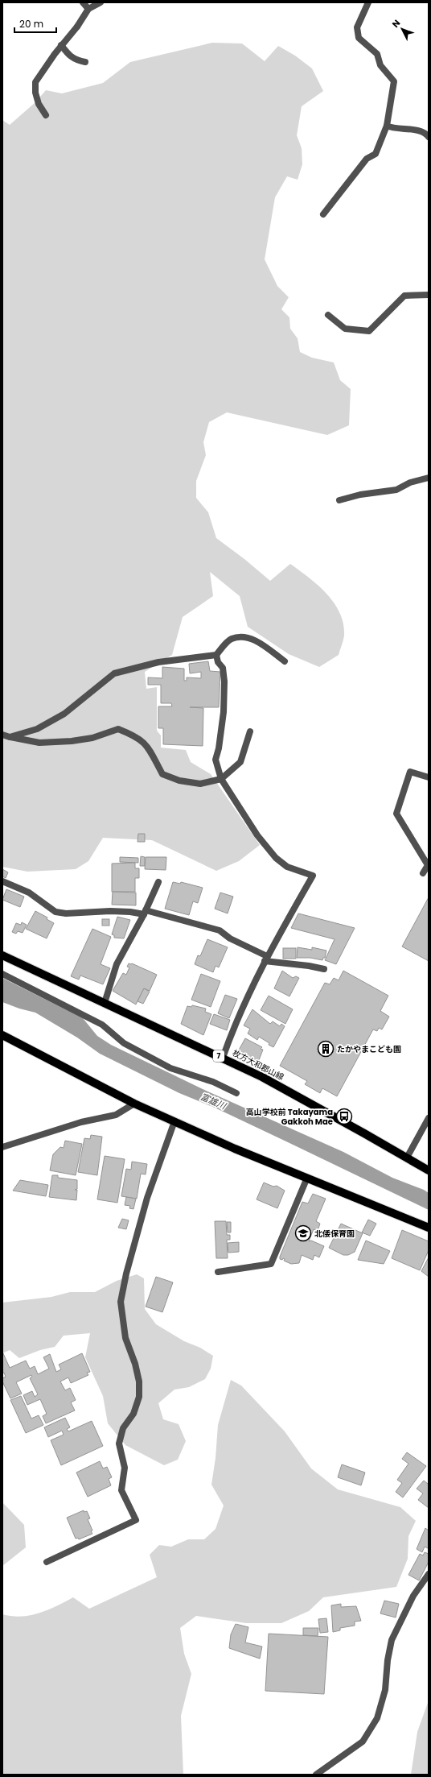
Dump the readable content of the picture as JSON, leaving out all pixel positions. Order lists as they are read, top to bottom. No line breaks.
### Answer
{"streets":{"main road":["7","枚方大和郡山線"]},"water":["富雄川"],"places":{"building":["たかやまこども園"],"bus stop":["高山学校前 Takayama Gakkoh Mae"],"school or university":["北倭保育園"]},"scale_bar":"20 m","north":"top left"}
